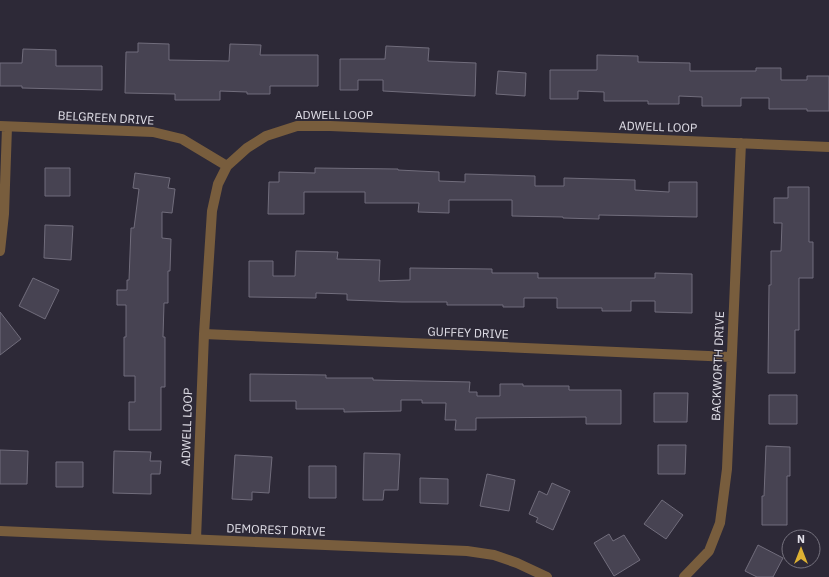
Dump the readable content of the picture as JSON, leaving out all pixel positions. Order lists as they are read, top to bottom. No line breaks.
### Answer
{"streets":{"street":["ADWELL LOOP","BELGREEN DRIVE","GUFFEY DRIVE","BACKWORTH DRIVE","DEMOREST DRIVE"]},"crossings":[["ADWELL LOOP","BELGREEN DRIVE"],["ADWELL LOOP","GUFFEY DRIVE"],["ADWELL LOOP","BACKWORTH DRIVE"],["ADWELL LOOP","DEMOREST DRIVE"],["GUFFEY DRIVE","BACKWORTH DRIVE"]],"north":"top"}
